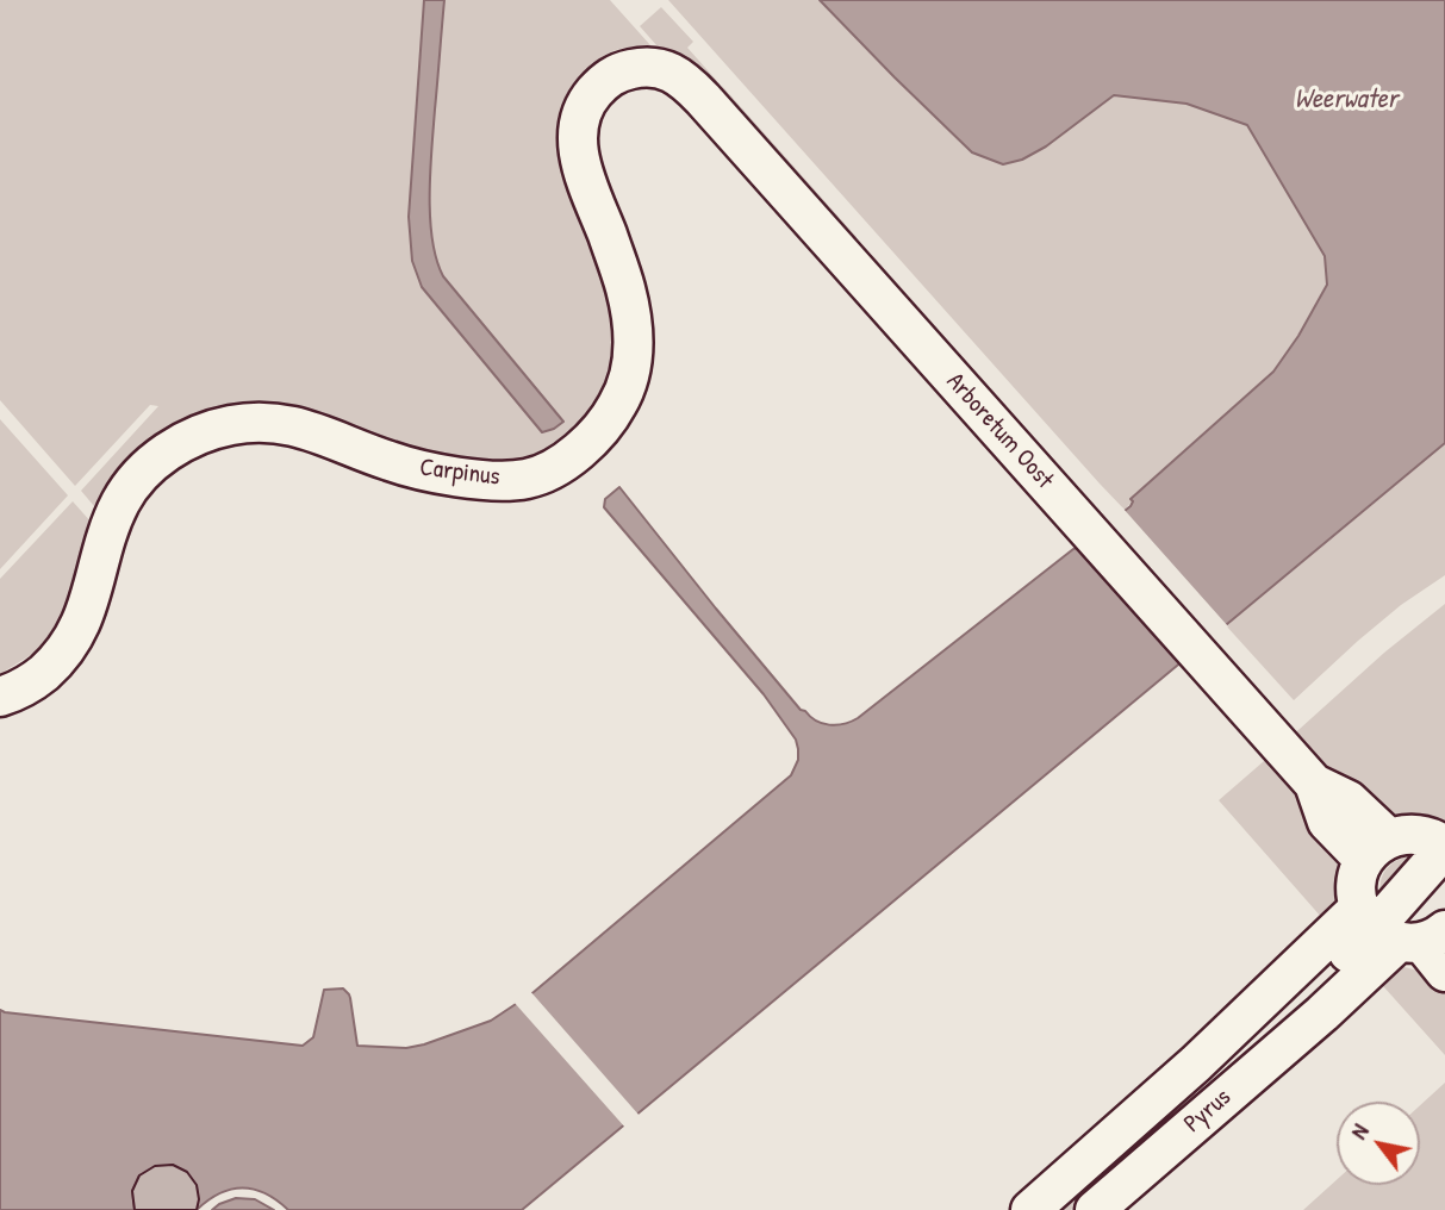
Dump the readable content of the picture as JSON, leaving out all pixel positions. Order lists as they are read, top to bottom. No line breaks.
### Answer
{"streets":{"street":["Arboretum Oost","Carpinus","Pyrus"]},"crossings":[["Arboretum Oost","Carpinus"]],"water":["Weerwater"],"north":"top left"}
